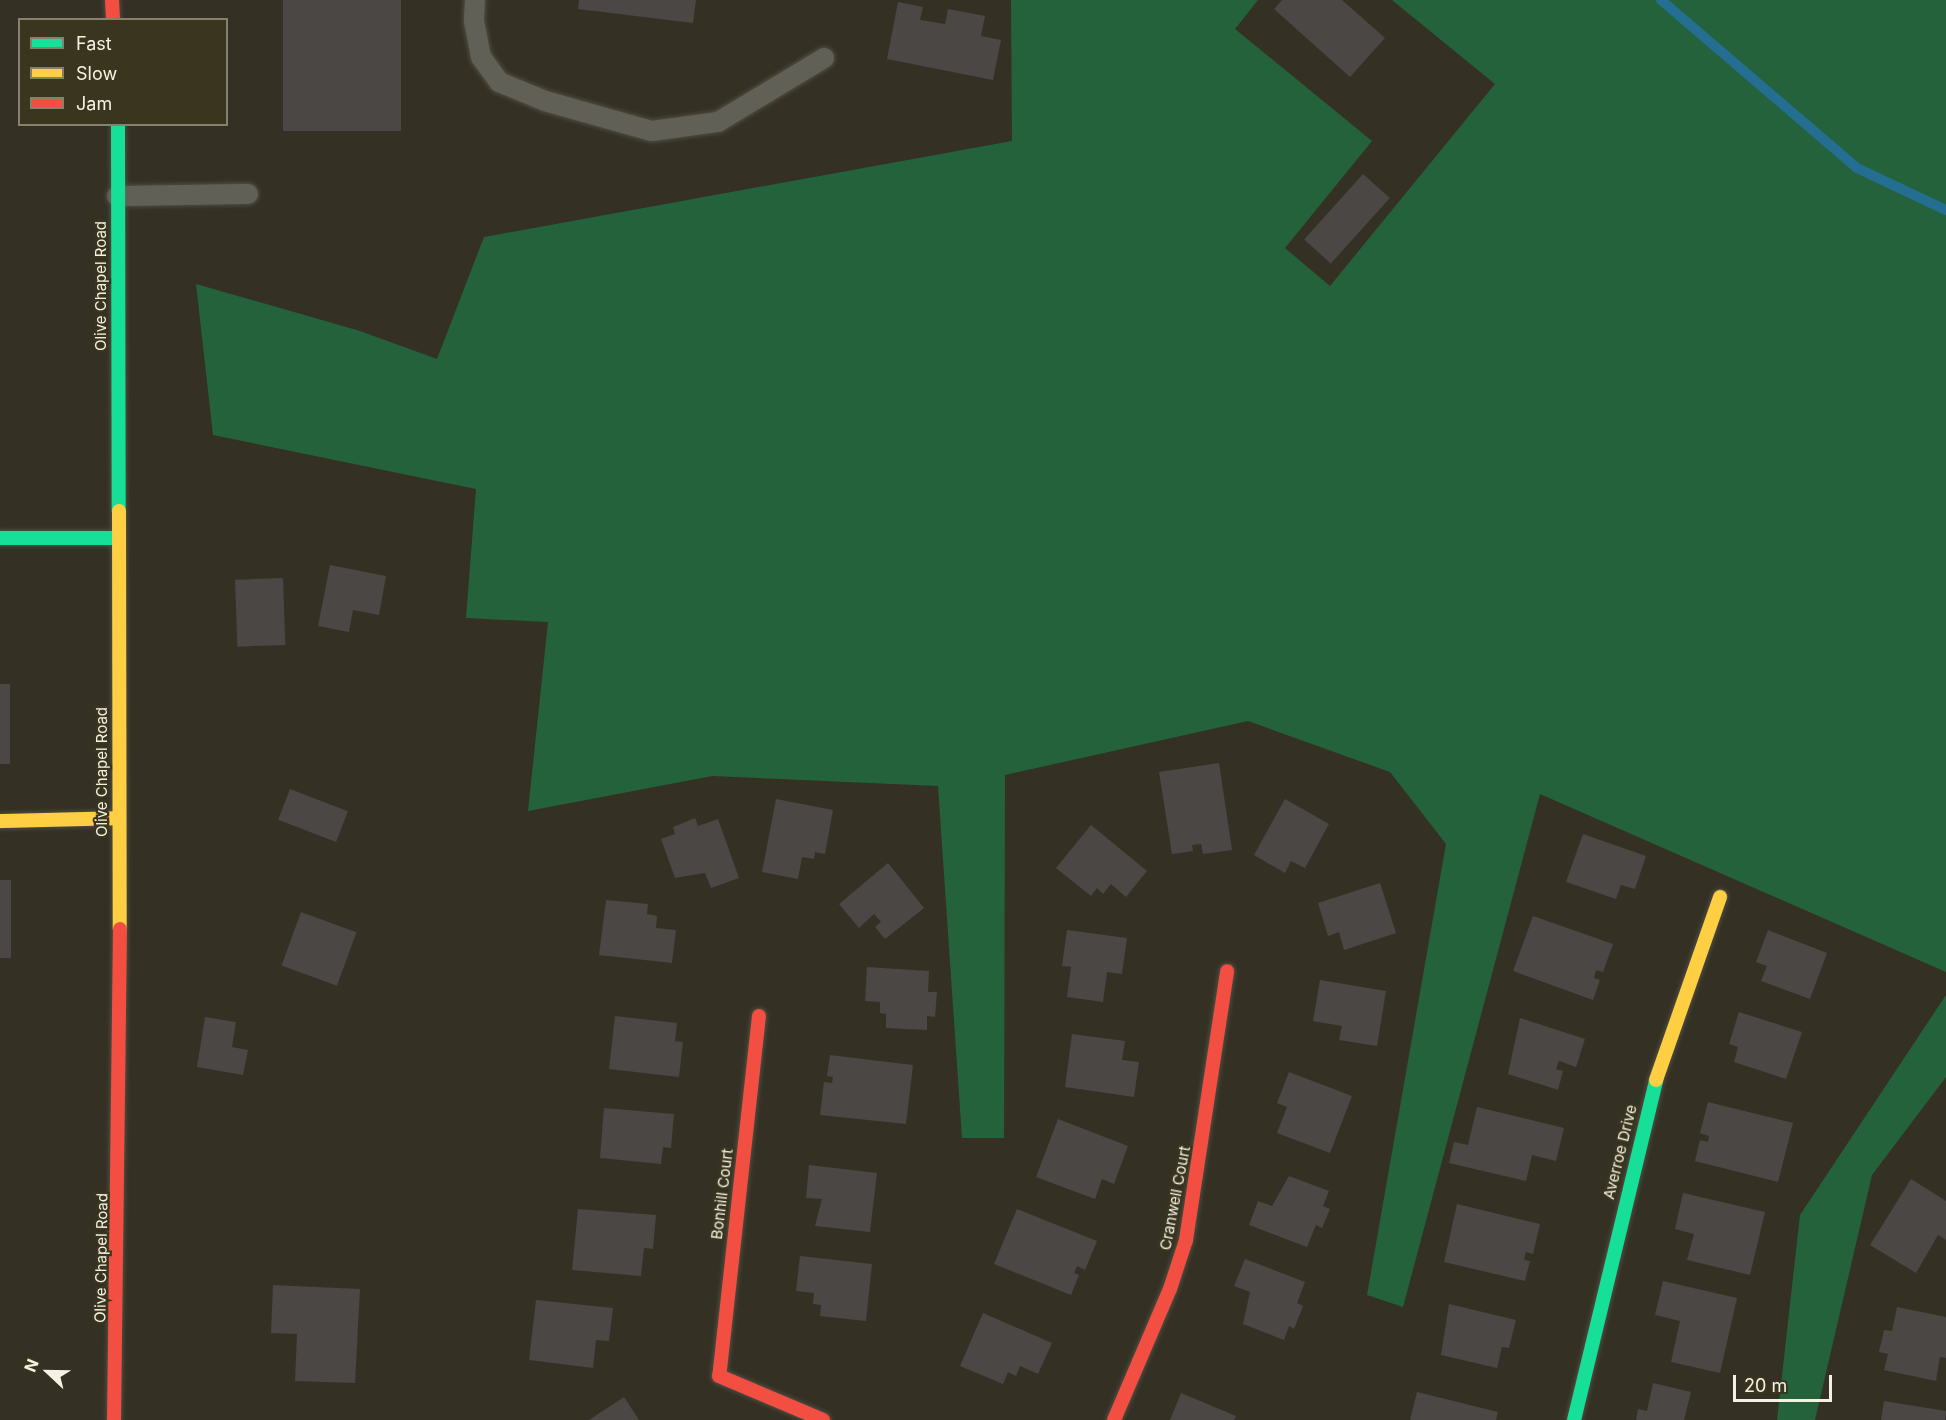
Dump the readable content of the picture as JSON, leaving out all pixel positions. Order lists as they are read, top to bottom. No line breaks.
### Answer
{"streets":{"street":["Olive Chapel Road","Averroe Drive","Bonhill Court","Cranwell Court"]},"legend":["Fast","Slow","Jam"],"scale_bar":"20 m","north":"left"}
